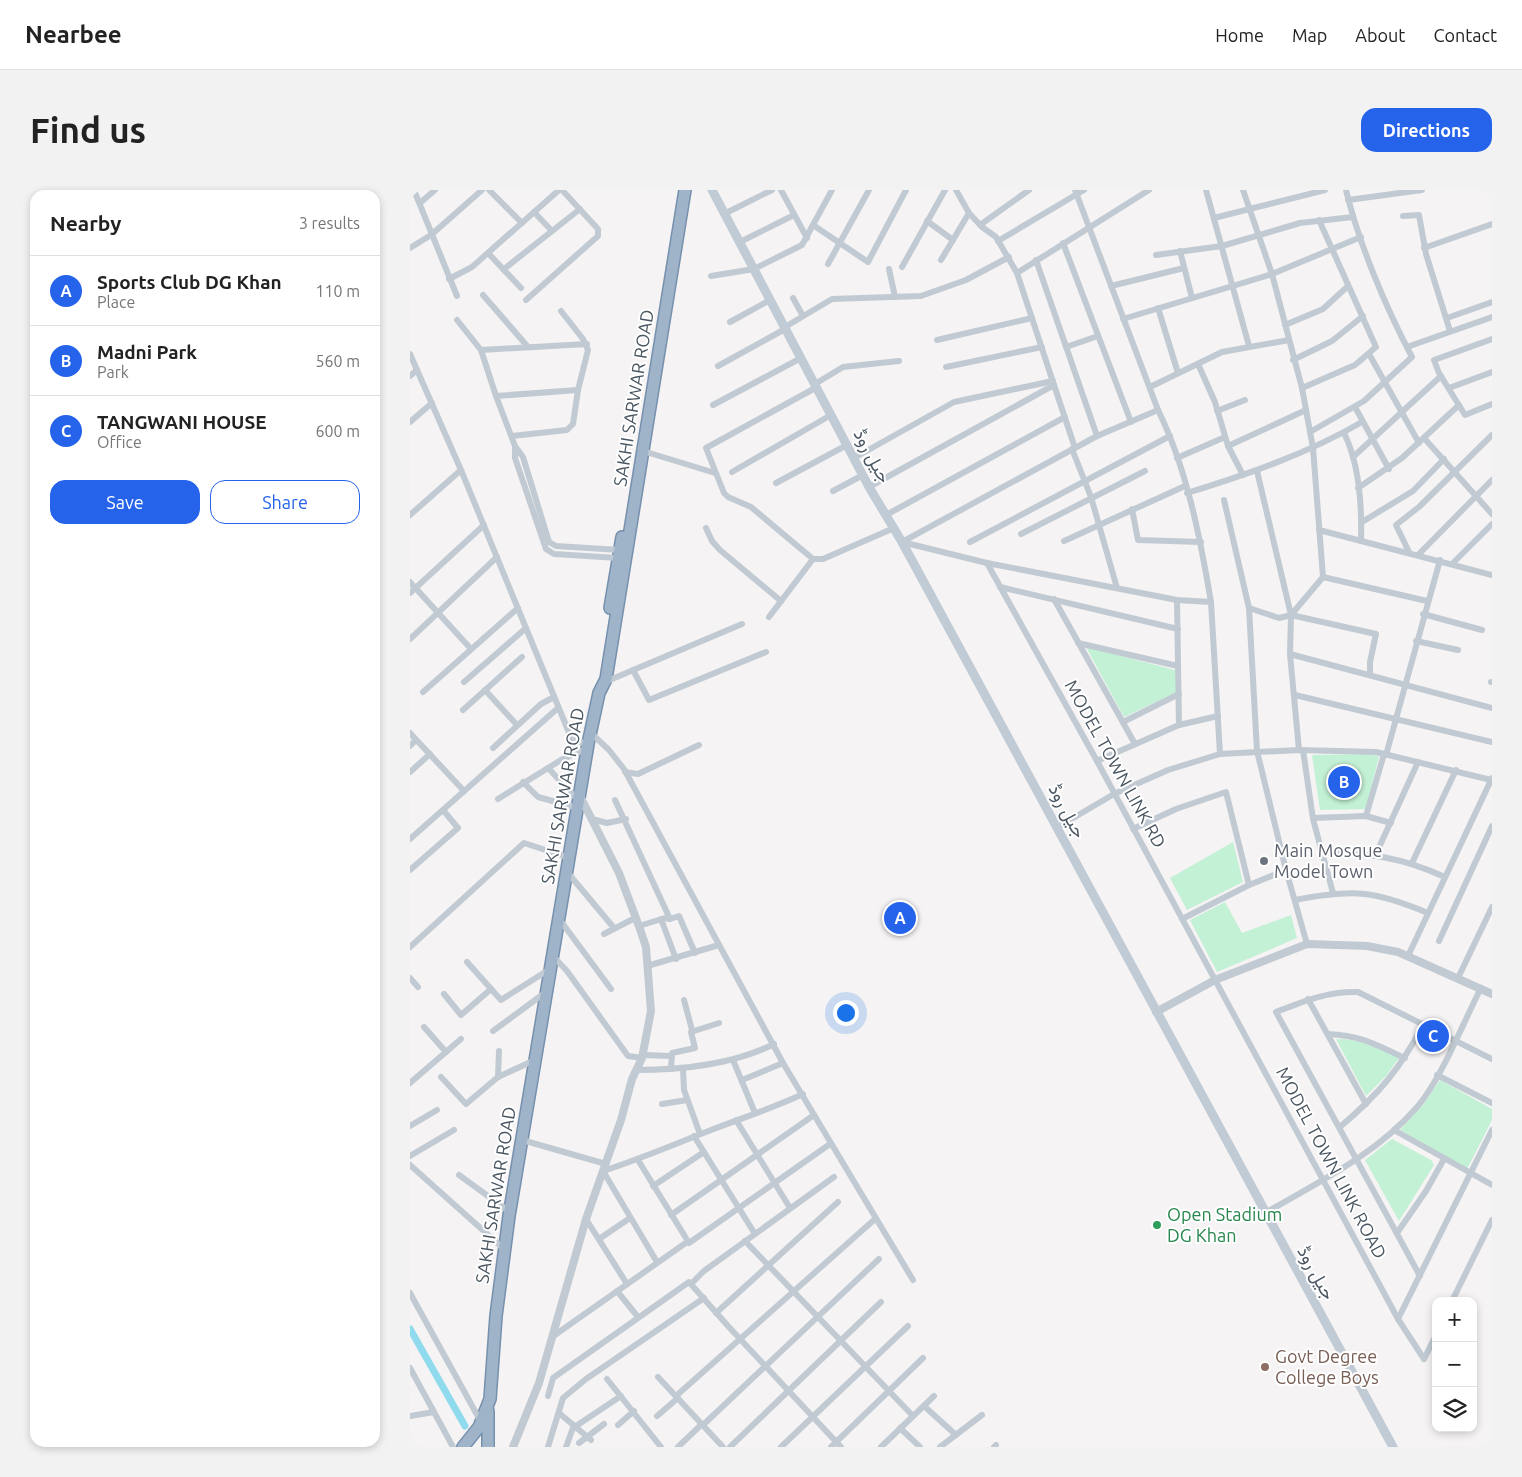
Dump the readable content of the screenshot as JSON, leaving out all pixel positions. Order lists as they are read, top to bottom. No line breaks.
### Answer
{"streets":{"highway":["SAKHI SARWAR ROAD"],"main road":["جیل روڈ"],"street":["MODEL TOWN LINK RD","MODEL TOWN LINK ROAD"]},"crossings":[["MODEL TOWN LINK RD","MODEL TOWN LINK ROAD"]],"places":["Main Mosque Model Town","Open Stadium DG Khan","Govt Degree College Boys"],"page":{"header":"Nearbee","nav":["Home","Map","About","Contact"],"buttons":["Directions",["Save","Share"]],"title":"Find us","heading":["Nearby","3 results"],"list":[{"mark":"A","name":"Sports Club DG Khan","note":"Place","value":"110 m"},{"mark":"B","name":"Madni Park","note":"Park","value":"560 m"},{"mark":"C","name":"TANGWANI HOUSE","note":"Office","value":"600 m"}],"pins":["B","A","C"],"map_buttons":["+","−"]}}
